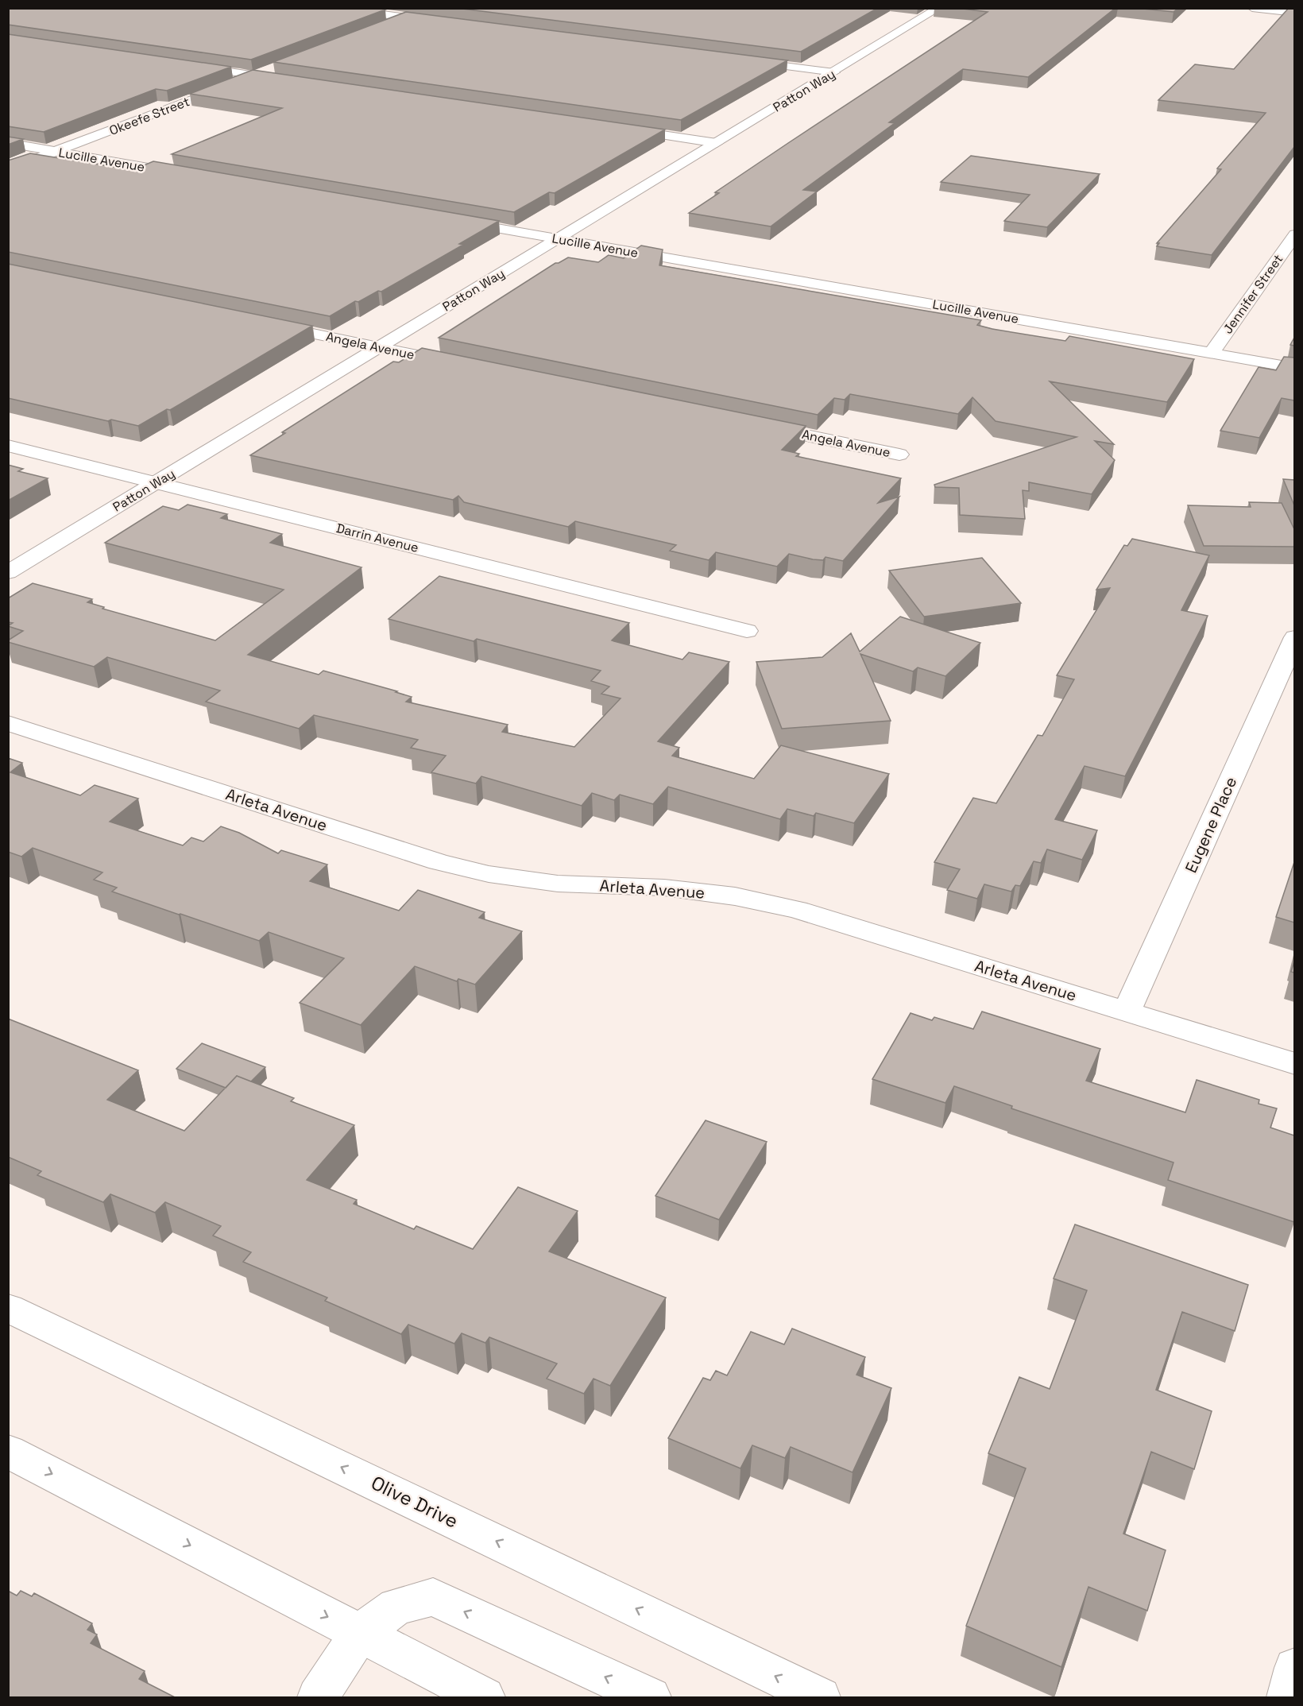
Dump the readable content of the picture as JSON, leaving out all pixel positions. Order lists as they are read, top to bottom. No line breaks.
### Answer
{"streets":{"street":["Patton Way","Okeefe Street","Lucille Avenue","Jennifer Street","Angela Avenue","Darrin Avenue","Arleta Avenue","Eugene Place","Olive Drive"]},"crossings":[["Patton Way","Lucille Avenue"],["Patton Way","Angela Avenue"],["Patton Way","Darrin Avenue"],["Okeefe Street","Lucille Avenue"],["Lucille Avenue","Jennifer Street"],["Arleta Avenue","Eugene Place"]]}
